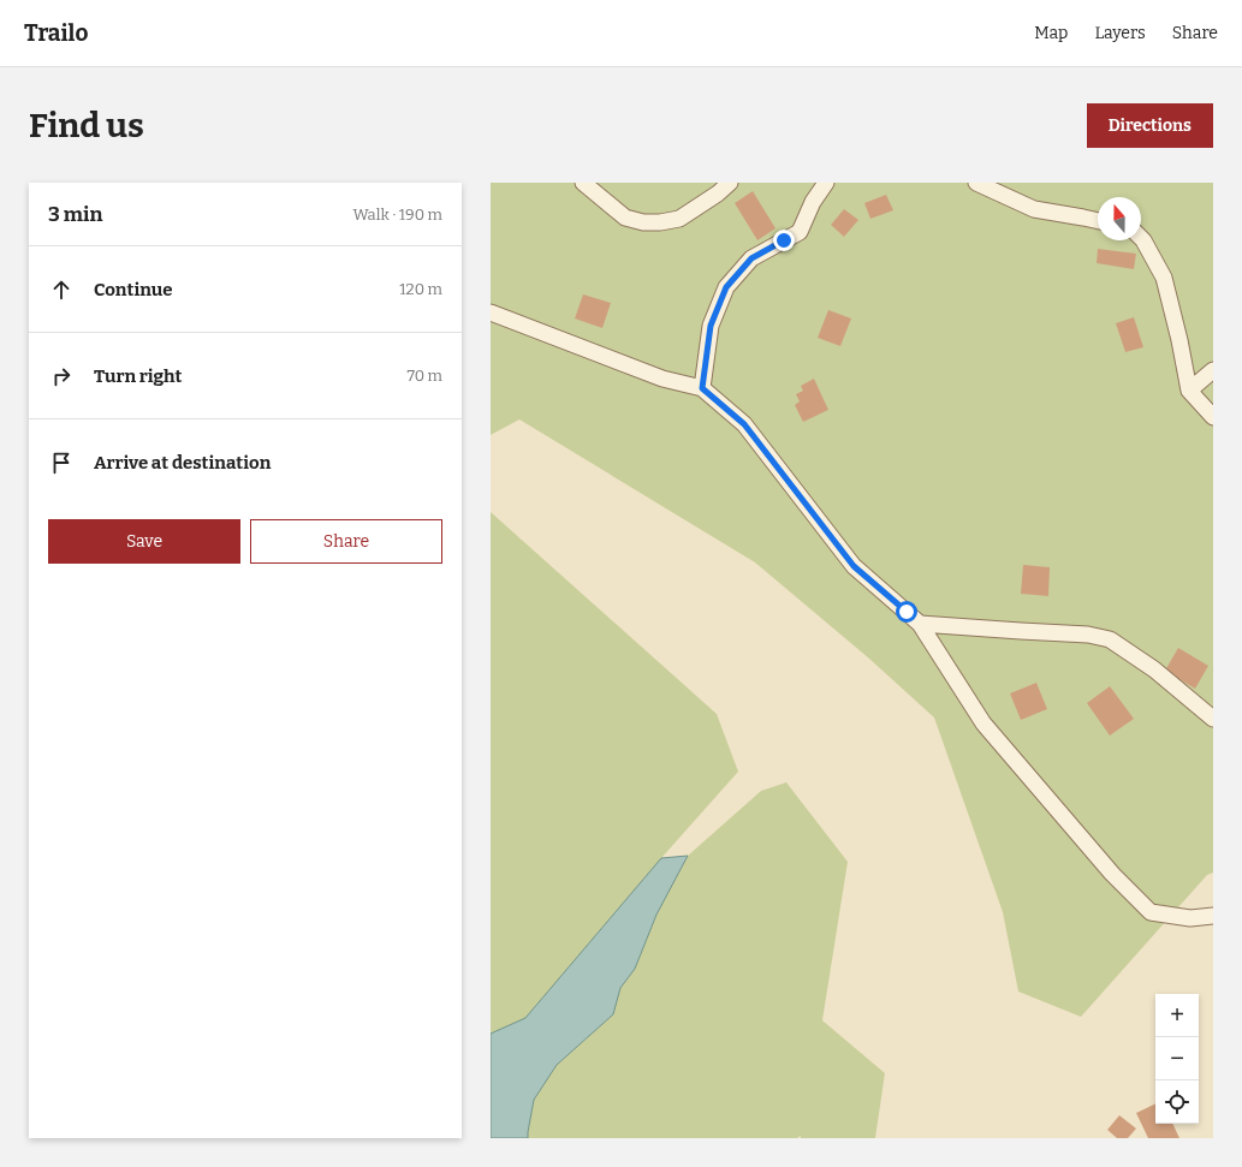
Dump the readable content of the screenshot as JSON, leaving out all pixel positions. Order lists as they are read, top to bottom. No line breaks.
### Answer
{"north":"top","page":{"header":"Trailo","nav":["Map","Layers","Share"],"buttons":["Directions",["Save","Share"]],"title":"Find us","heading":["3 min","Walk · 190 m"],"list":[["Continue","120 m"],["Turn right","70 m"],"Arrive at destination"],"map_buttons":["+","−"]}}
